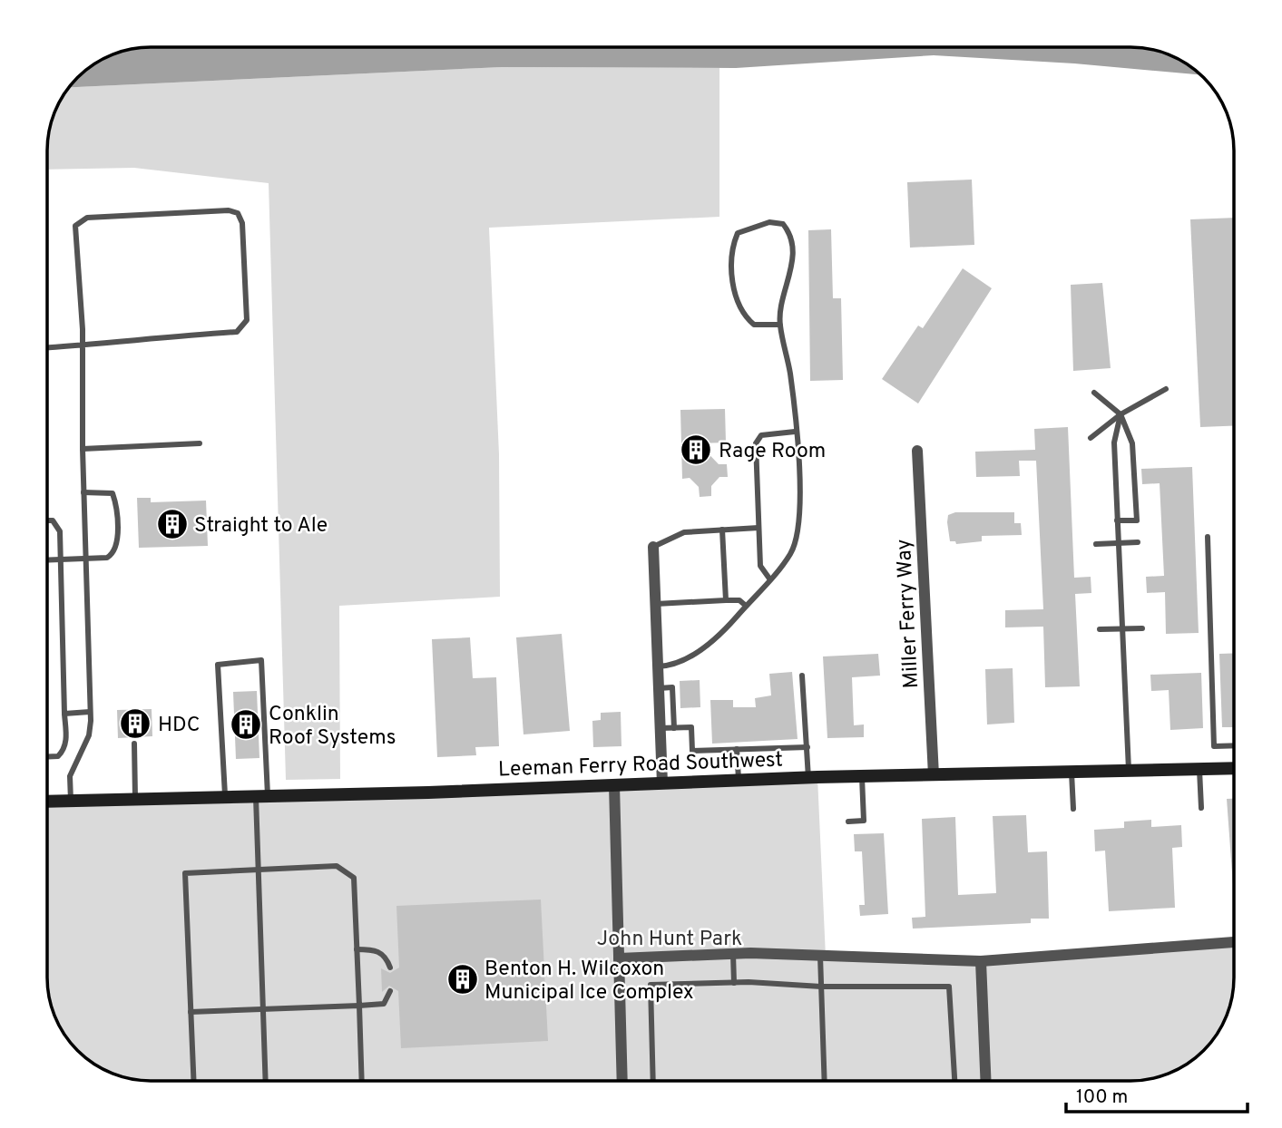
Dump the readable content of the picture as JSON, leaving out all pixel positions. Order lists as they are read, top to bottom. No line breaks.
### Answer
{"streets":{"street":["Miller Ferry Way","Leeman Ferry Road Southwest"]},"crossings":[["Miller Ferry Way","Leeman Ferry Road Southwest"]],"parks":["John Hunt Park"],"places":{"building":["Rage Room","Straight to Ale","HDC","Conklin Roof Systems","Benton H. Wilcoxon Municipal Ice Complex"]},"scale_bar":"100 m"}
